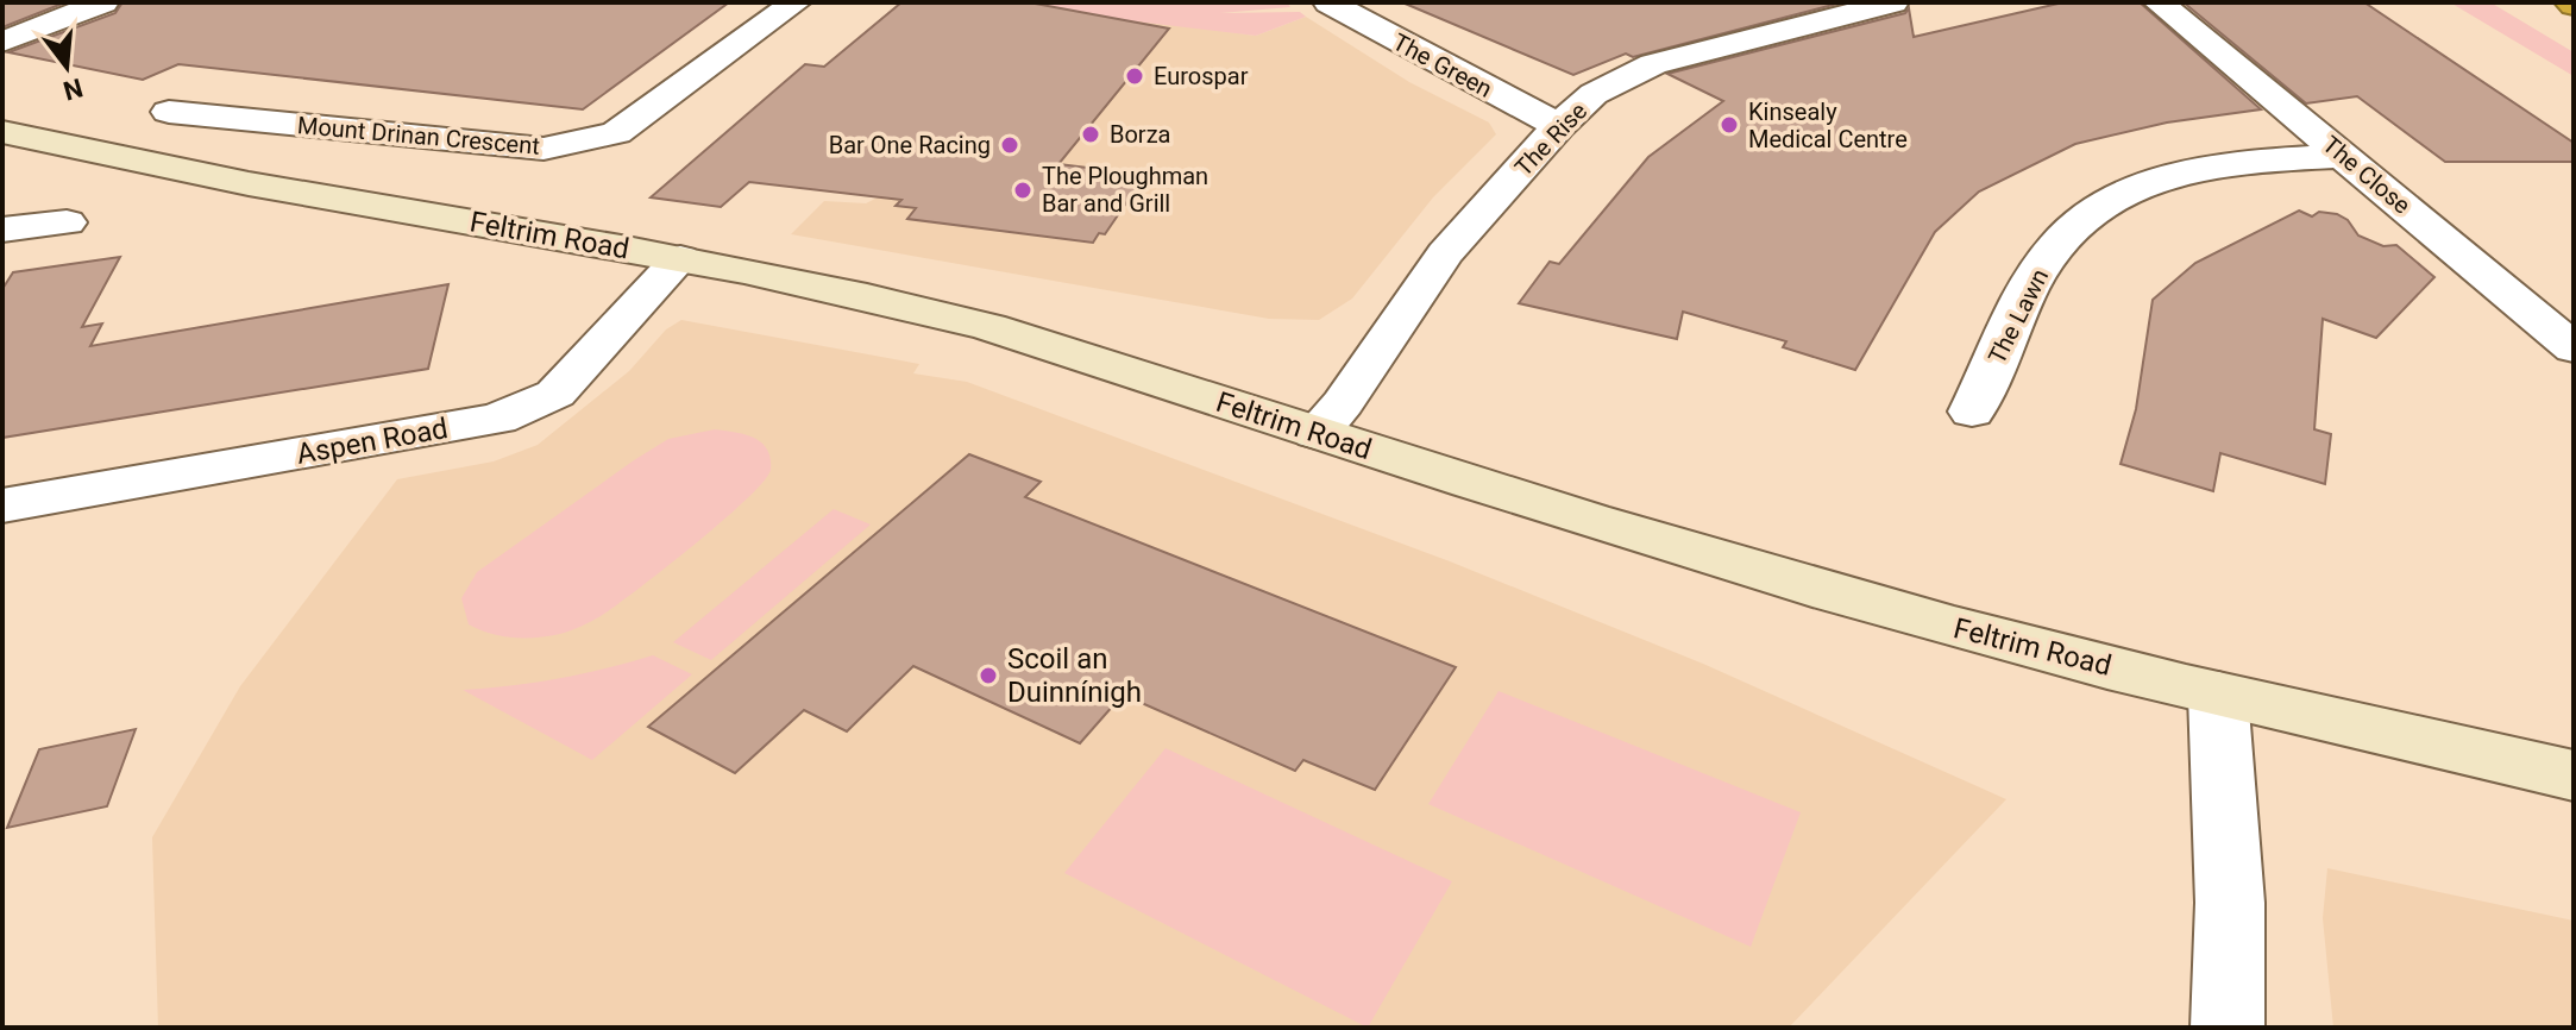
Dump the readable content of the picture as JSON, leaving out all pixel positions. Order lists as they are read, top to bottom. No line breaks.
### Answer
{"streets":{"street":["The Green","Mount Drinan Crescent","The Rise","The Close","Feltrim Road","The Lawn","Aspen Road"]},"crossings":[["The Green","The Rise"],["The Rise","Feltrim Road"],["The Close","The Lawn"],["Feltrim Road","Aspen Road"]],"places":["Eurospar","Kinsealy Medical Centre","Borza","Bar One Racing","The Ploughman Bar and Grill","Scoil an Duinnínigh"],"north":"bottom"}
